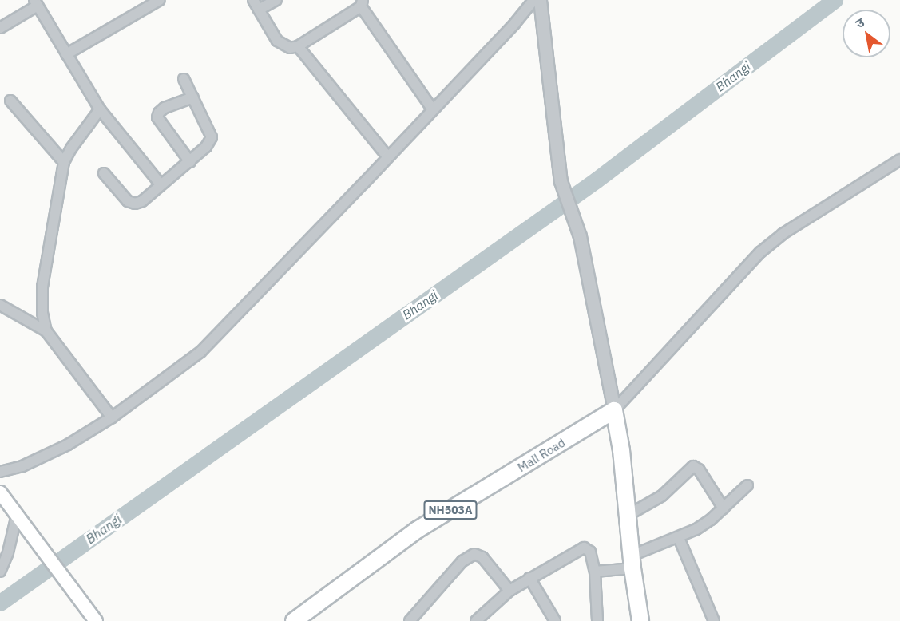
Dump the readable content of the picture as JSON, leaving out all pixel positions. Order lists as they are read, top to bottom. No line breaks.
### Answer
{"streets":{"highway":["Mall Road","NH503A"]},"water":["Bhangi"],"north":"top left"}
